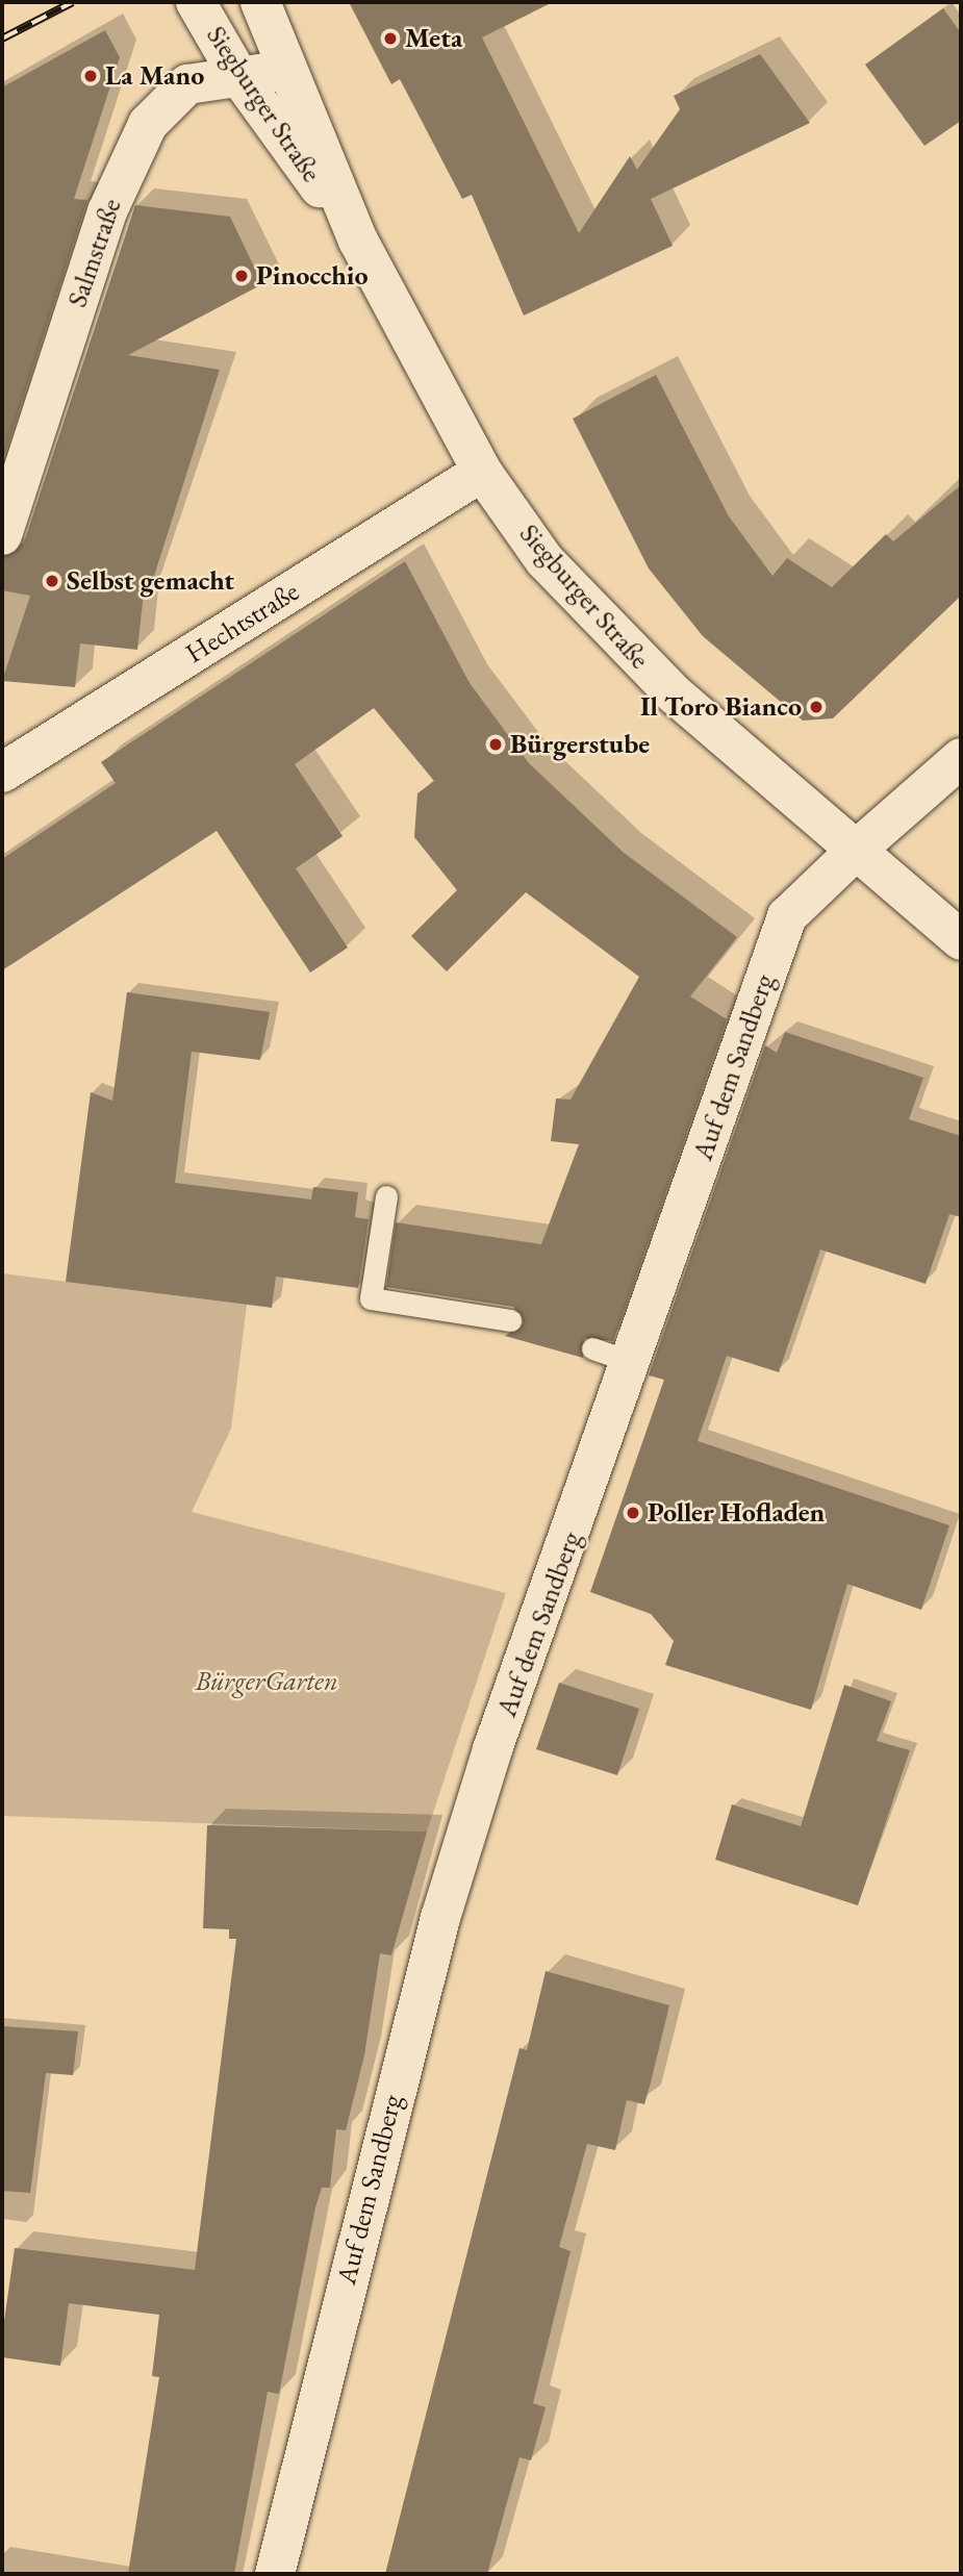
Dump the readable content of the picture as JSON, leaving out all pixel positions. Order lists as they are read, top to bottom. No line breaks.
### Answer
{"streets":{"street":["Siegburger Straße","Salmstraße","Hechtstraße","Auf dem Sandberg"]},"crossings":[["Siegburger Straße","Salmstraße"],["Siegburger Straße","Hechtstraße"],["Siegburger Straße","Auf dem Sandberg"]],"parks":["BürgerGarten"],"places":["Meta","La Mano","Pinocchio","Selbst gemacht","Il Toro Bianco","Bürgerstube","Poller Hofladen"]}
